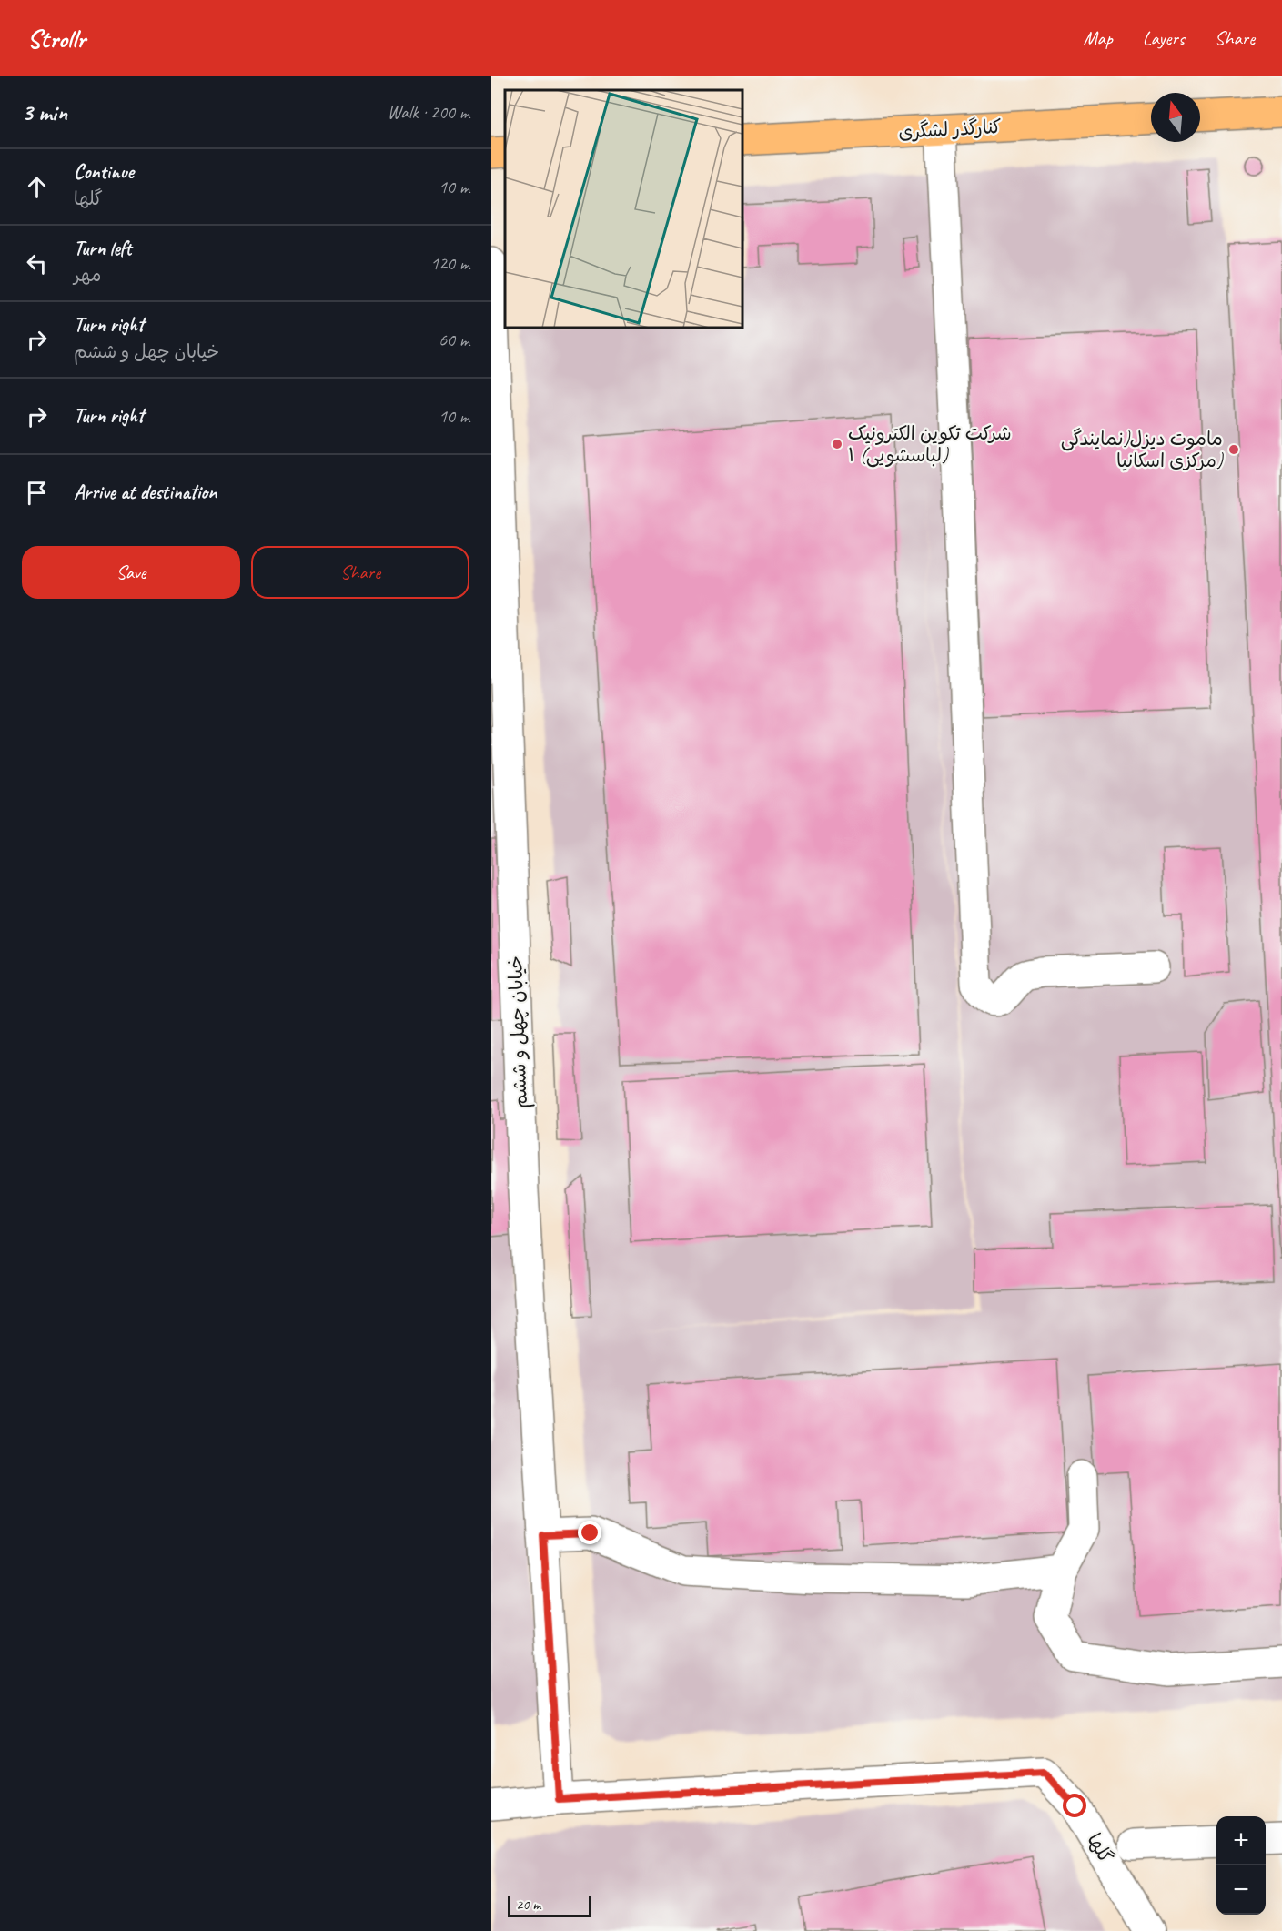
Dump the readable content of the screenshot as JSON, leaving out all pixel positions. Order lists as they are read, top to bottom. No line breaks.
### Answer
{"streets":{"main road":["کنارگذر لشگری"],"street":["خیابان چهل و ششم","گلها"]},"crossings":[["خیابان چهل و ششم","گلها"]],"places":["شرکت تکوین الکترونیک ۱ (لباسشویی)","ماموت دیزل(نمایندگی مرکزی اسکانیا)"],"scale_bar":"20 m","north":"top","page":{"header":"Strollr","nav":["Map","Layers","Share"],"heading":["3 min","Walk · 200 m"],"list":[["Continue","گلها","10 m"],["Turn left","مهر","120 m"],["Turn right","خیابان چهل و ششم","60 m"],["Turn right","10 m"],"Arrive at destination"],"buttons":["Save","Share"],"map_buttons":["+","−"],"scale":"20 m"}}
